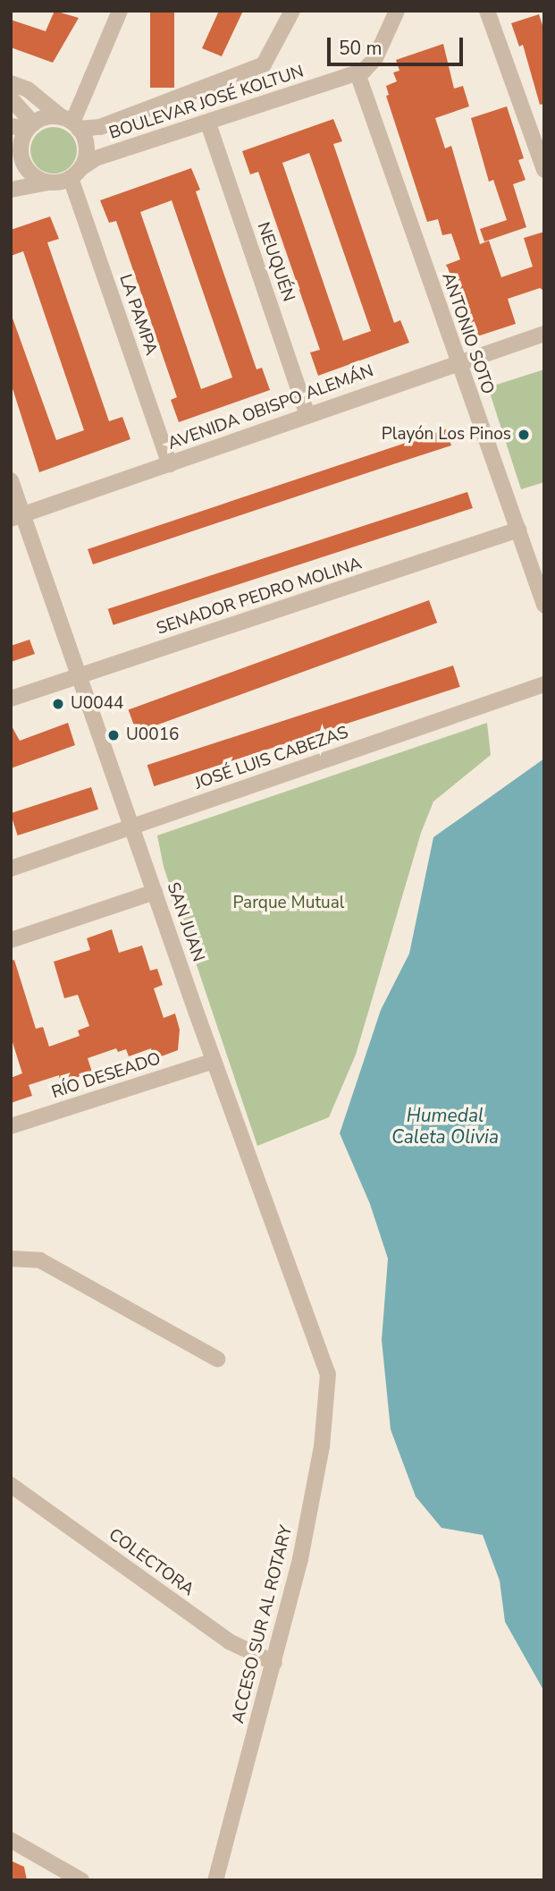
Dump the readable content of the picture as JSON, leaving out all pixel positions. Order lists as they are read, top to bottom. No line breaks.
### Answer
{"streets":{"street":["BOULEVAR JOSÉ KOLTUN","NEUQUÉN","LA PAMPA","ANTONIO SOTO","AVENIDA OBISPO ALEMÁN","SENADOR PEDRO MOLINA","JOSÉ LUIS CABEZAS","SAN JUAN","RÍO DESEADO","COLECTORA","ACCESO SUR AL ROTARY"]},"crossings":[["BOULEVAR JOSÉ KOLTUN","NEUQUÉN"],["BOULEVAR JOSÉ KOLTUN","LA PAMPA"],["BOULEVAR JOSÉ KOLTUN","ANTONIO SOTO"],["NEUQUÉN","AVENIDA OBISPO ALEMÁN"],["LA PAMPA","AVENIDA OBISPO ALEMÁN"],["ANTONIO SOTO","AVENIDA OBISPO ALEMÁN"],["ANTONIO SOTO","SENADOR PEDRO MOLINA"],["AVENIDA OBISPO ALEMÁN","SAN JUAN"],["SENADOR PEDRO MOLINA","SAN JUAN"],["JOSÉ LUIS CABEZAS","SAN JUAN"],["SAN JUAN","RÍO DESEADO"],["SAN JUAN","ACCESO SUR AL ROTARY"],["COLECTORA","ACCESO SUR AL ROTARY"]],"water":["Humedal Caleta Olivia"],"parks":["Parque Mutual"],"places":["Playón Los Pinos","U0044","U0016"],"scale_bar":"50 m"}
